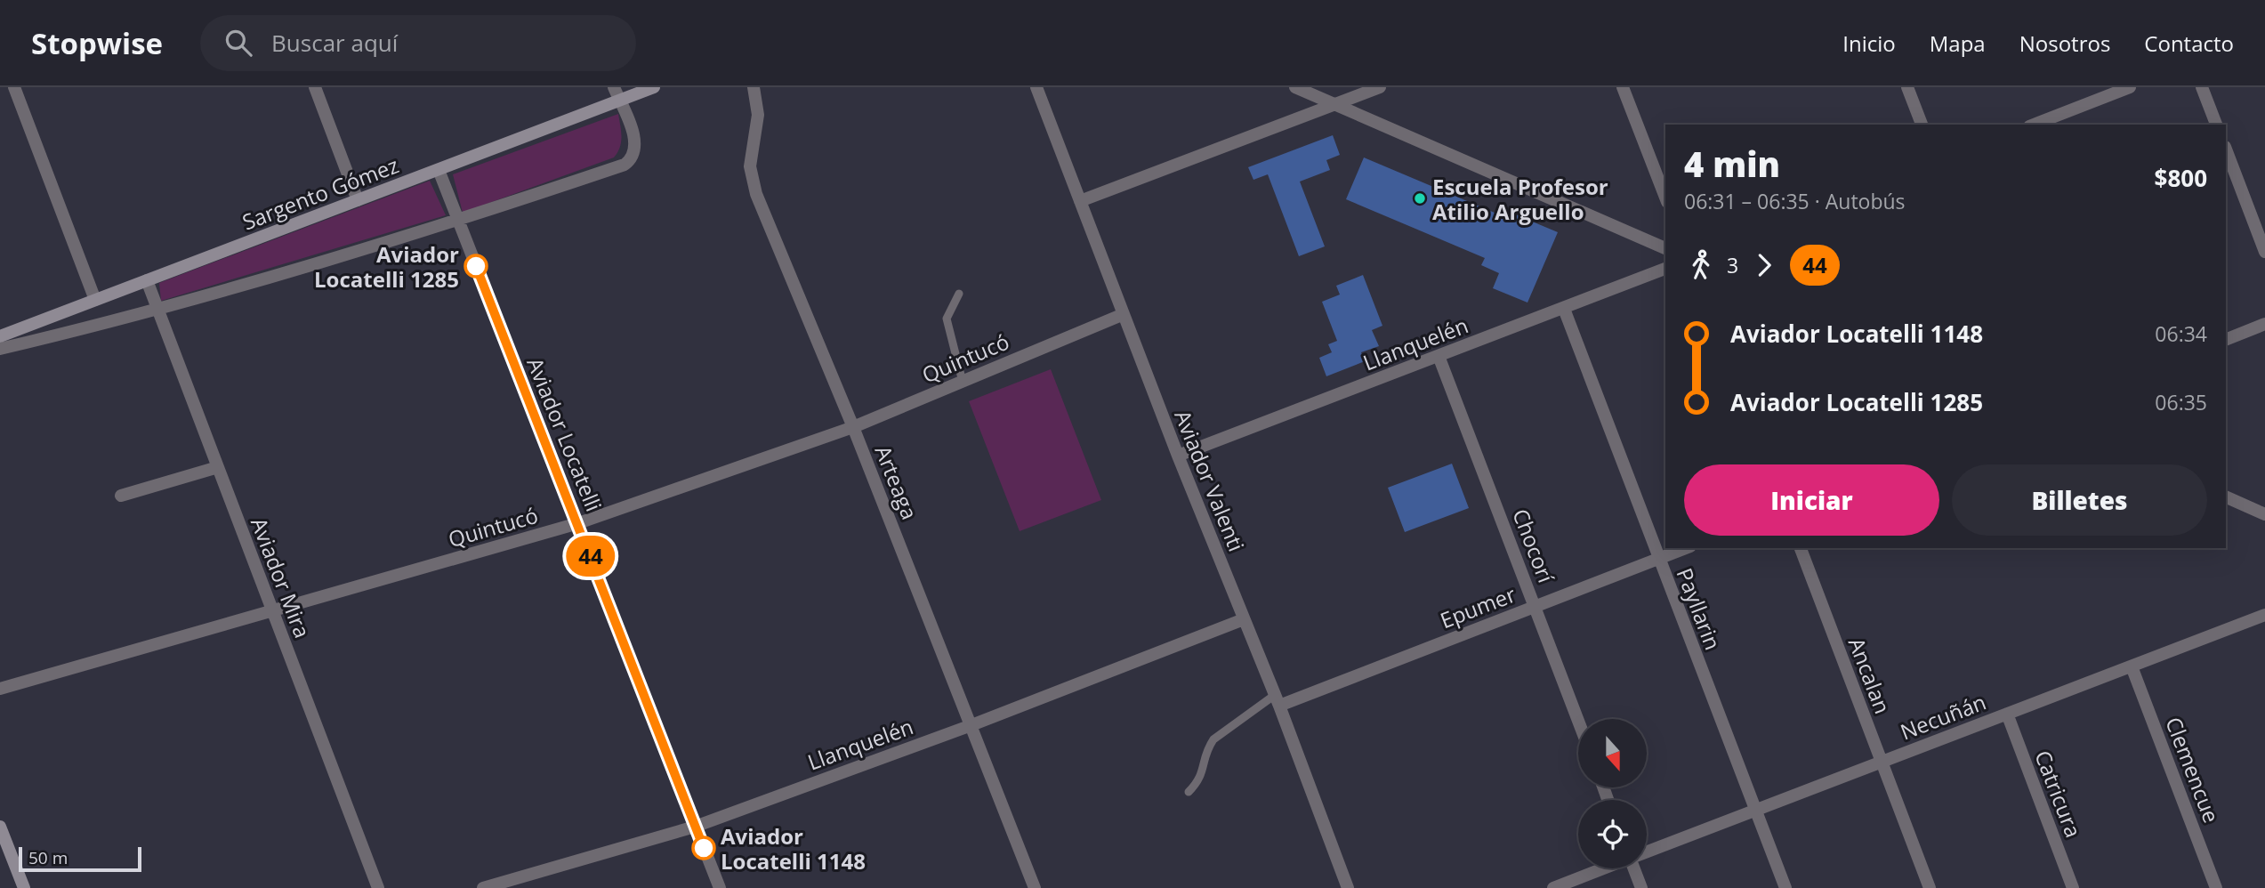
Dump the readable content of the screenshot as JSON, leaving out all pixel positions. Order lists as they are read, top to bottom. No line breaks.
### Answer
{"streets":{"main road":["Sargento Gómez"],"street":["Llanquelén","Quintucó","Aviador Locatelli","Aviador Valenti","Arteaga","Chocorí","Aviador Mira","Epumer","Payllarin","Ancalan","Necuñán","Clemencue","Catricura"]},"crossings":[["Sargento Gómez","Aviador Locatelli"],["Sargento Gómez","Aviador Mira"],["Llanquelén","Aviador Locatelli"],["Llanquelén","Aviador Valenti"],["Llanquelén","Arteaga"],["Llanquelén","Chocorí"],["Llanquelén","Payllarin"],["Quintucó","Aviador Locatelli"],["Quintucó","Aviador Valenti"],["Quintucó","Arteaga"],["Quintucó","Aviador Mira"],["Aviador Valenti","Epumer"],["Chocorí","Epumer"],["Epumer","Payllarin"],["Payllarin","Necuñán"],["Ancalan","Necuñán"],["Necuñán","Clemencue"],["Necuñán","Catricura"]],"places":["Escuela Profesor Atilio Arguello","Aviador Locatelli 1285","Aviador Locatelli 1148"],"lines":["bus line 44"],"scale_bar":"50 m","north":"bottom","page":{"header":"Stopwise","search":"Buscar aquí","nav":["Inicio","Mapa","Nosotros","Contacto"],"on_map":"44","heading":["4 min","06:31 – 06:35 · Autobús","$800"],"legs":["3","44"],"list":[{"name":"Aviador Locatelli 1148","value":"06:34"},{"name":"Aviador Locatelli 1285","value":"06:35"}],"buttons":["Iniciar","Billetes"],"scale":"50 m"}}
